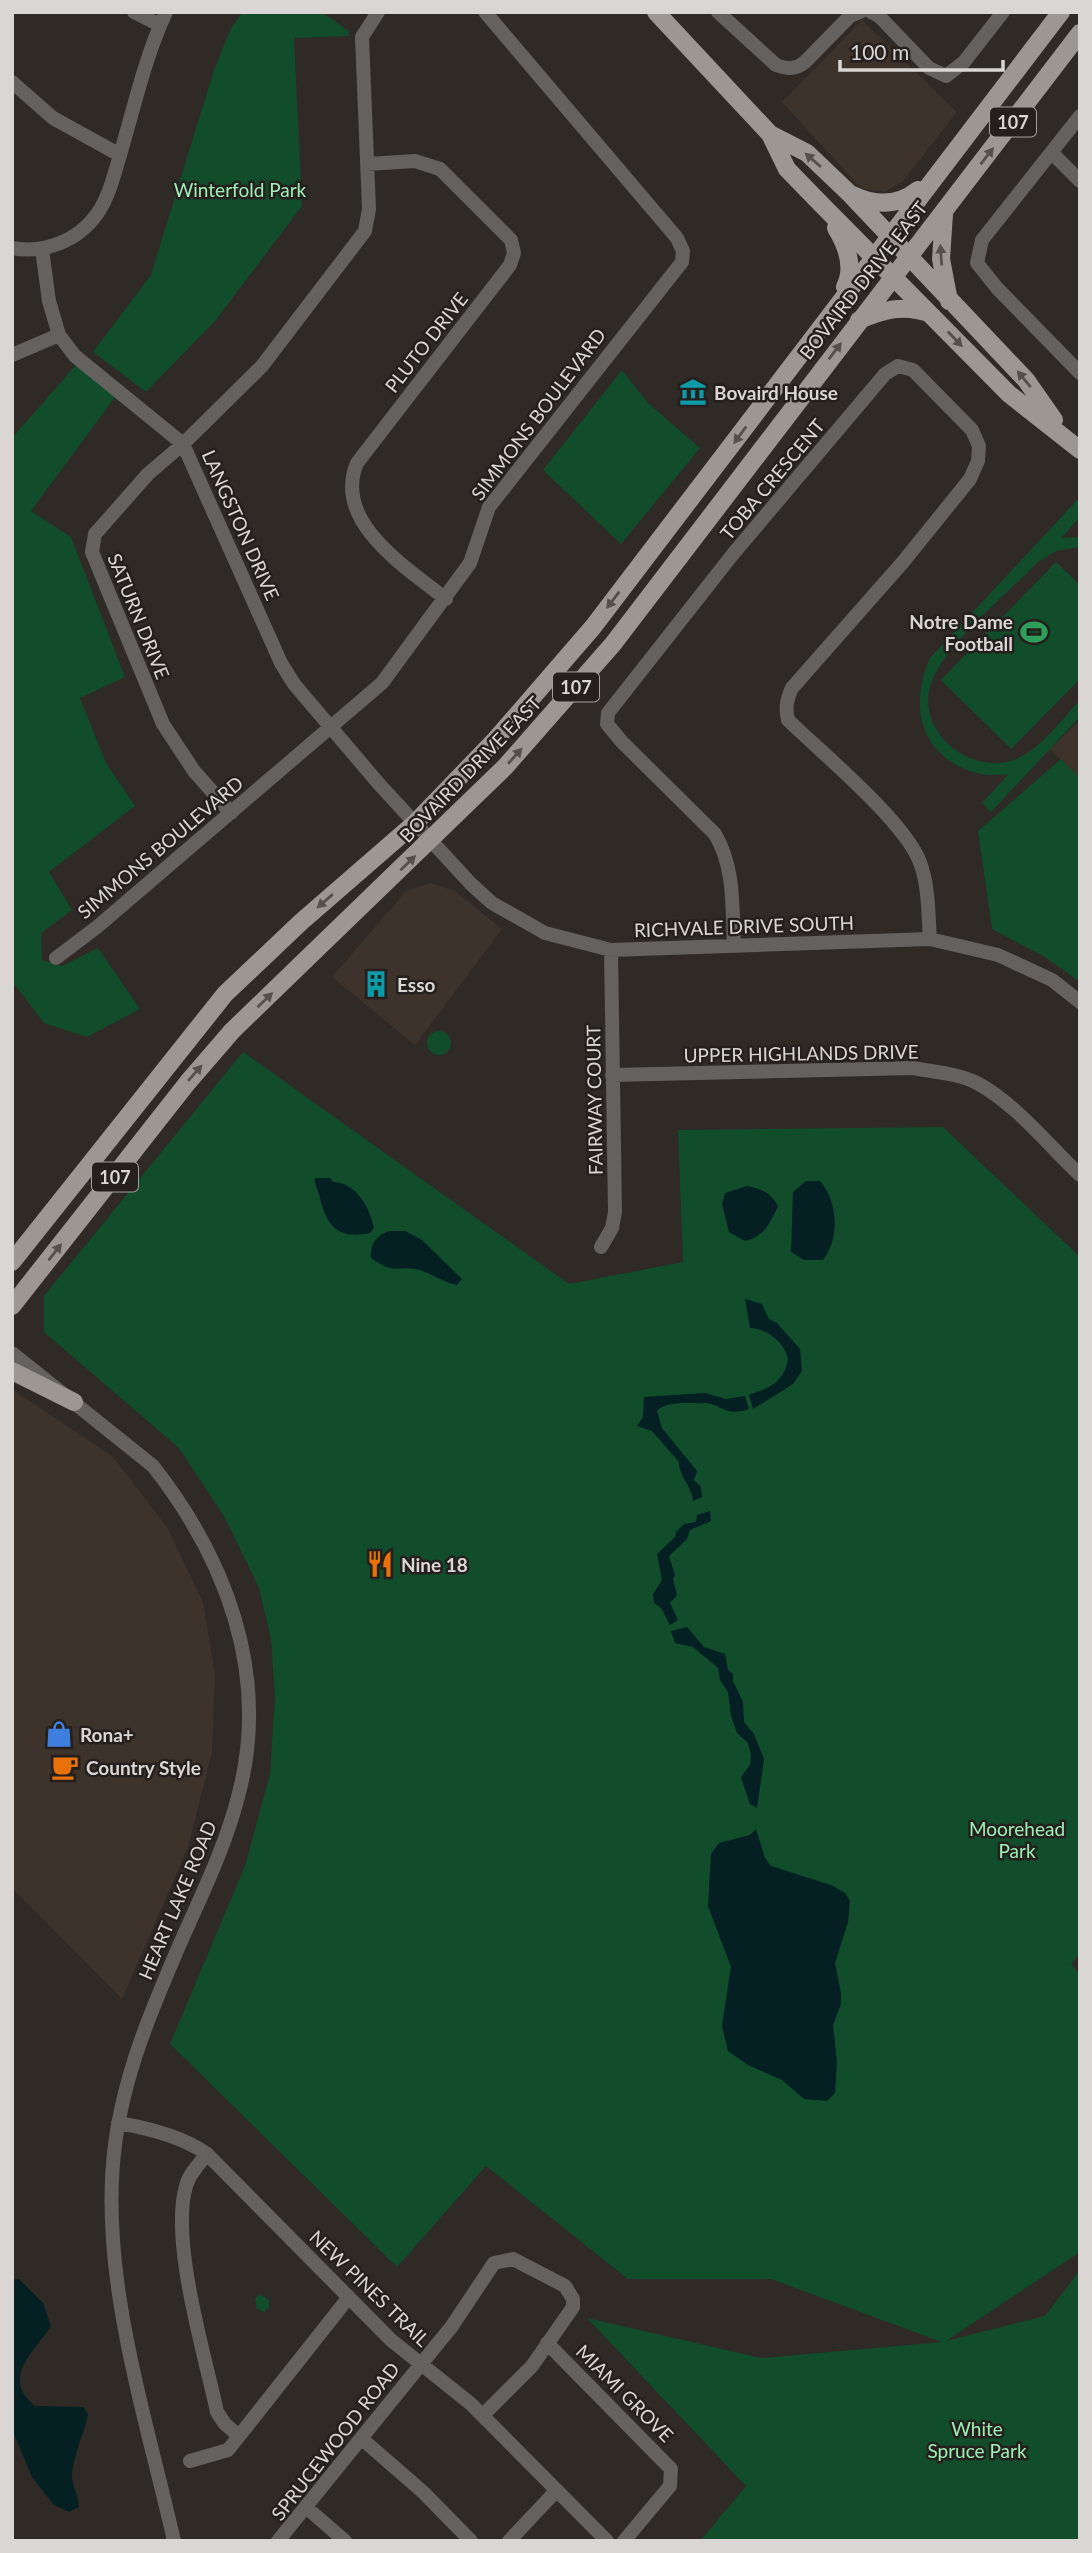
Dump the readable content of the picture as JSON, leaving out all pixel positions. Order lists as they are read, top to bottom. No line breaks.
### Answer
{"streets":{"main road":["107","BOVAIRD DRIVE EAST"],"street":["PLUTO DRIVE","SIMMONS BOULEVARD","TOBA CRESCENT","LANGSTON DRIVE","SATURN DRIVE","RICHVALE DRIVE SOUTH","UPPER HIGHLANDS DRIVE","FAIRWAY COURT","HEART LAKE ROAD","NEW PINES TRAIL","MIAMI GROVE","SPRUCEWOOD ROAD"]},"crossings":[["BOVAIRD DRIVE EAST","LANGSTON DRIVE"],["BOVAIRD DRIVE EAST","RICHVALE DRIVE SOUTH"],["PLUTO DRIVE","SIMMONS BOULEVARD"],["SIMMONS BOULEVARD","LANGSTON DRIVE"],["SIMMONS BOULEVARD","SATURN DRIVE"],["TOBA CRESCENT","RICHVALE DRIVE SOUTH"],["LANGSTON DRIVE","SATURN DRIVE"],["LANGSTON DRIVE","RICHVALE DRIVE SOUTH"],["RICHVALE DRIVE SOUTH","FAIRWAY COURT"],["UPPER HIGHLANDS DRIVE","FAIRWAY COURT"],["HEART LAKE ROAD","NEW PINES TRAIL"],["NEW PINES TRAIL","SPRUCEWOOD ROAD"],["MIAMI GROVE","SPRUCEWOOD ROAD"]],"parks":["Winterfold Park","Moorehead Park","White Spruce Park"],"places":{"museum":["Bovaird House"],"sports":["Notre Dame Football"],"building":["Esso"],"restaurant":["Nine 18"],"shop":["Rona+"],"cafe":["Country Style"]},"scale_bar":"100 m"}
